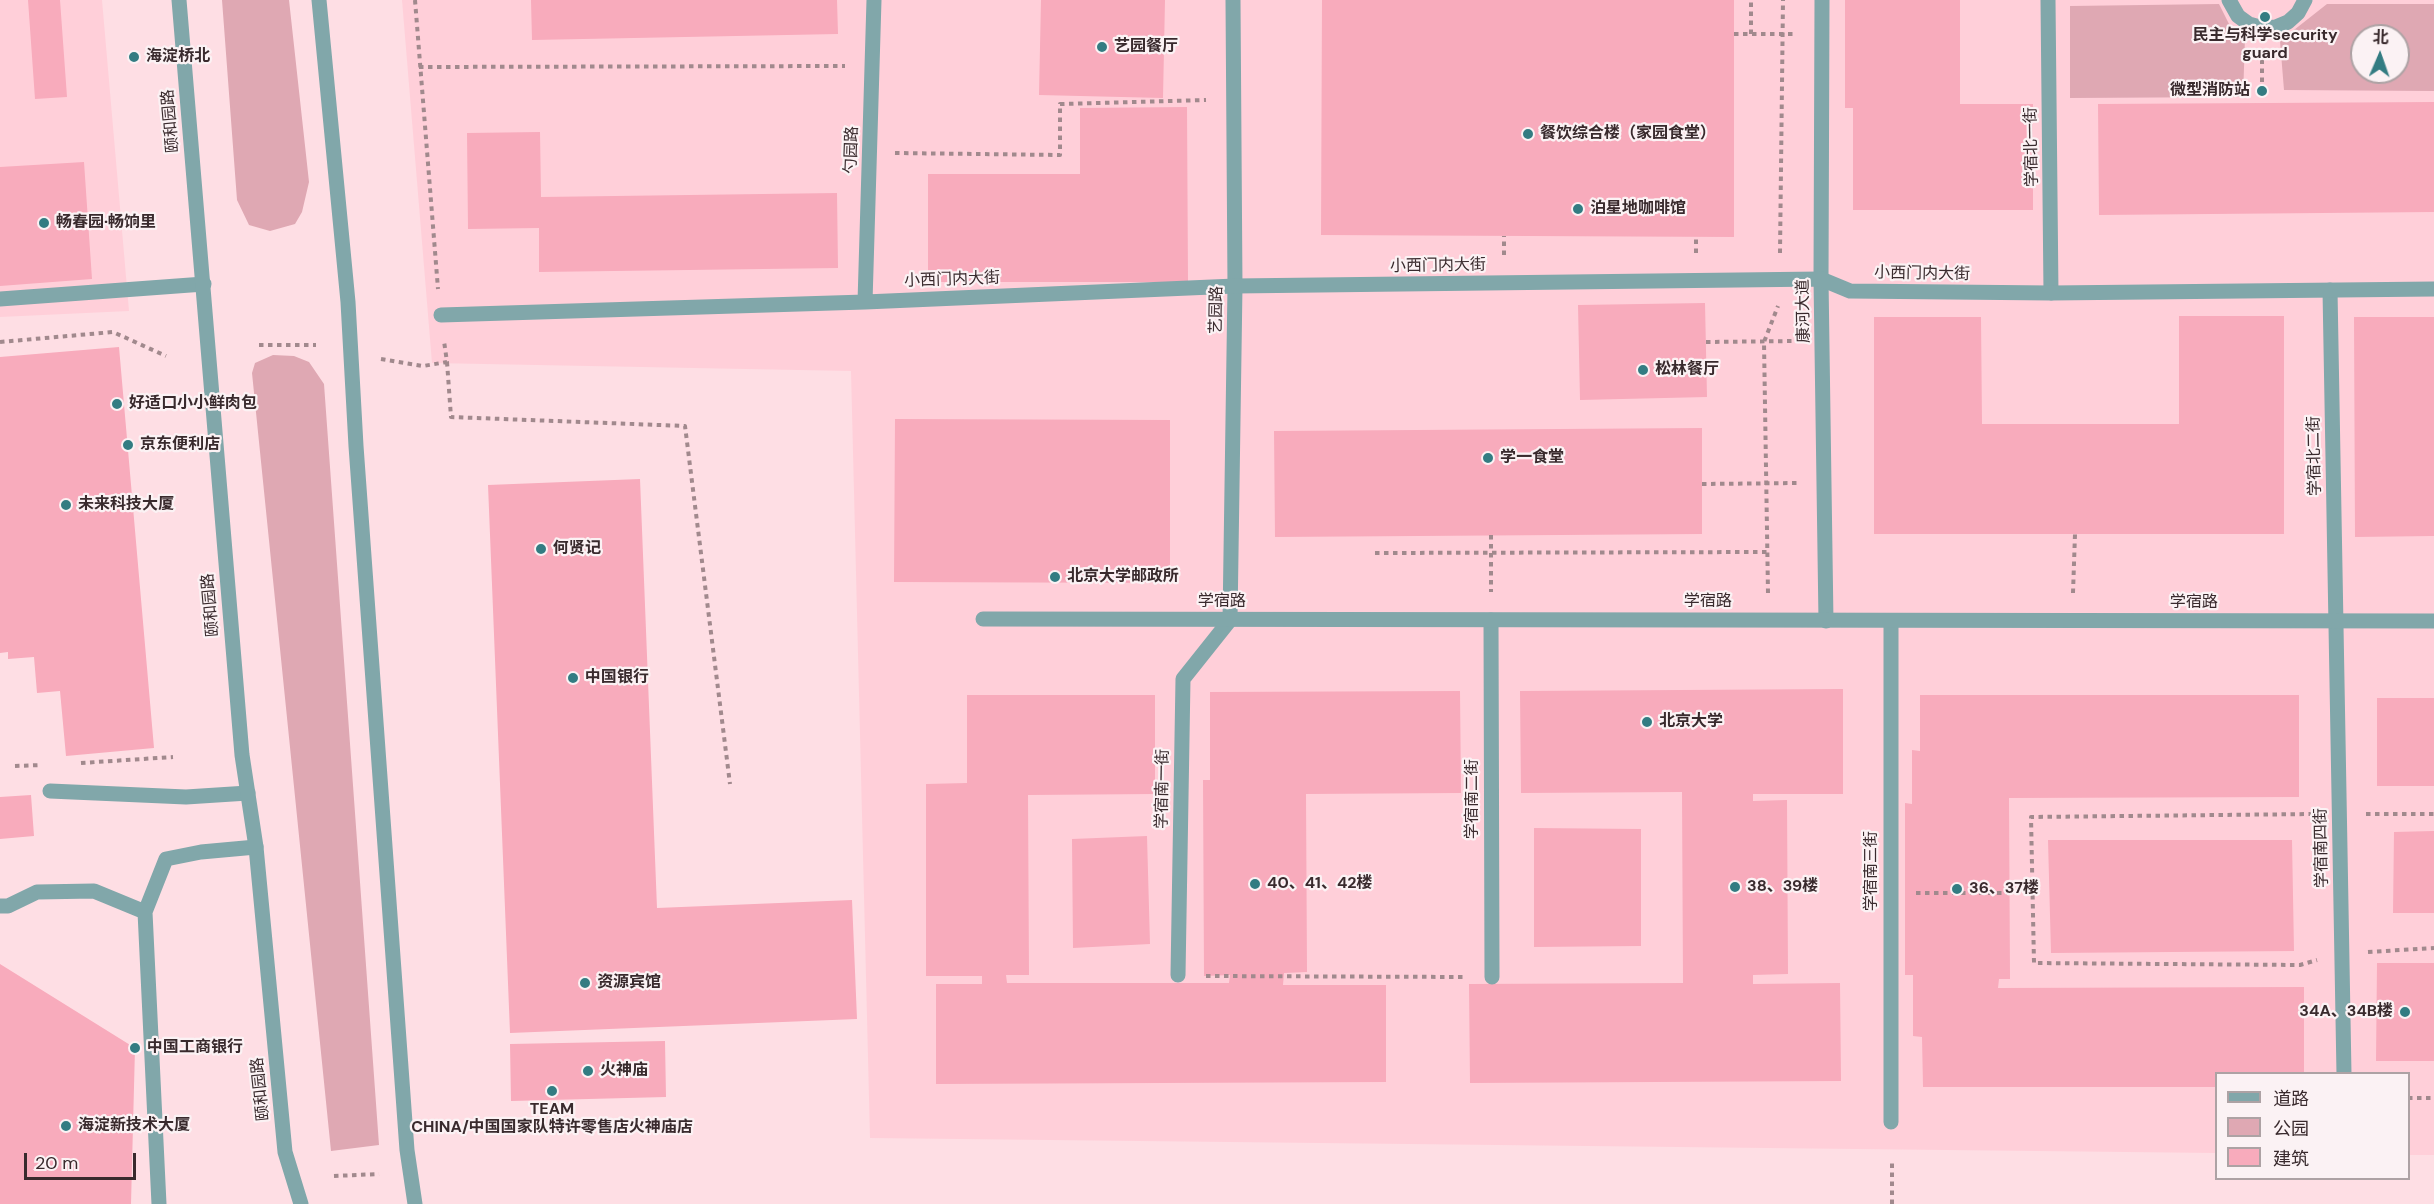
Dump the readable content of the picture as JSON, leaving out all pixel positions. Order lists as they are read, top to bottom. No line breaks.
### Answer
{"streets":{"street":["颐和园路","学宿北一街","勺园路","小西门内大街","艺园路","康河大道","学宿北二街","学宿路","学宿南一街","学宿南二街","学宿南四街","学宿南三街"]},"crossings":[["学宿北一街","小西门内大街"],["勺园路","小西门内大街"],["小西门内大街","艺园路"],["小西门内大街","康河大道"],["小西门内大街","学宿北二街"],["艺园路","学宿路"],["艺园路","学宿南一街"],["康河大道","学宿路"],["学宿北二街","学宿路"],["学宿北二街","学宿南四街"],["学宿路","学宿南一街"],["学宿路","学宿南二街"],["学宿路","学宿南四街"],["学宿路","学宿南三街"]],"places":["民主与科学security guard","艺园餐厅","海淀桥北","微型消防站","餐饮综合楼（家园食堂）","泊星地咖啡馆","畅春园·畅饷里","松林餐厅","好适口小小鲜肉包","京东便利店","学一食堂","未来科技大厦","何贤记","北京大学邮政所","中国银行","北京大学","40、41、42楼","38、39楼","36、37楼","资源宾馆","34A、34B楼","中国工商银行","火神庙","TEAM CHINA/中国国家队特许零售店火神庙店","海淀新技术大厦"],"legend":["道路","公园","建筑"],"scale_bar":"20 m","north":"top"}
